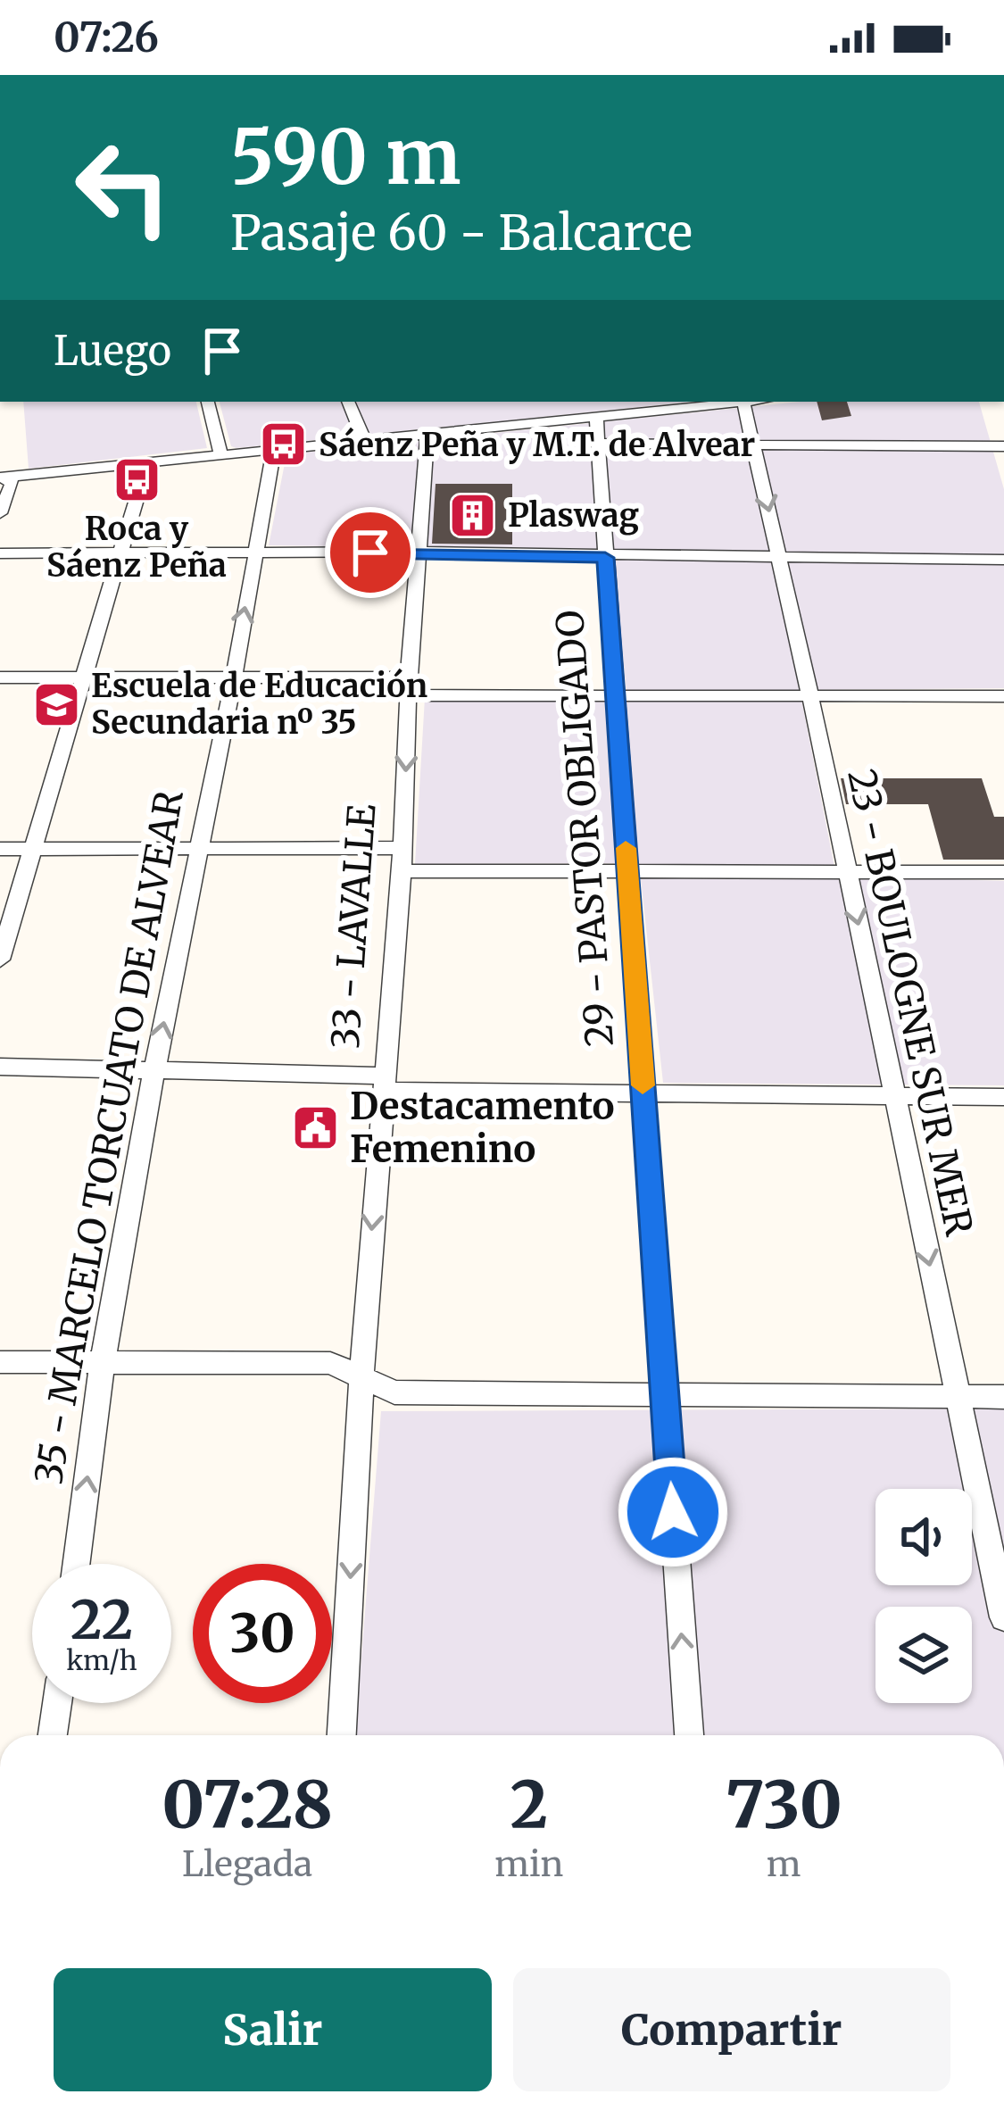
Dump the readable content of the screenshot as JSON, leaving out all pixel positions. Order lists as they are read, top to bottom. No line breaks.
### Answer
{"streets":{"street":["29 - PASTOR OBLIGADO","33 - LAVALLE","23 - BOULOGNE SUR MER","35 - MARCELO TORCUATO DE ALVEAR"]},"one_way":["33 - LAVALLE","23 - BOULOGNE SUR MER"],"places":{"bus stop":["Sáenz Peña y M.T. de Alvear","Roca y Sáenz Peña"],"building":["Plaswag"],"school or university":["Escuela de Educación Secundaria nº 35"],"public building":["Destacamento Femenino"]},"page":{"status":"07:26","turn":["590 m","Pasaje 60 - Balcarce"],"then":"Luego","speed":"22 km/h","limit":"30","eta":["07:28","Llegada","2","min","730","m"],"buttons":["Salir","Compartir"]}}
